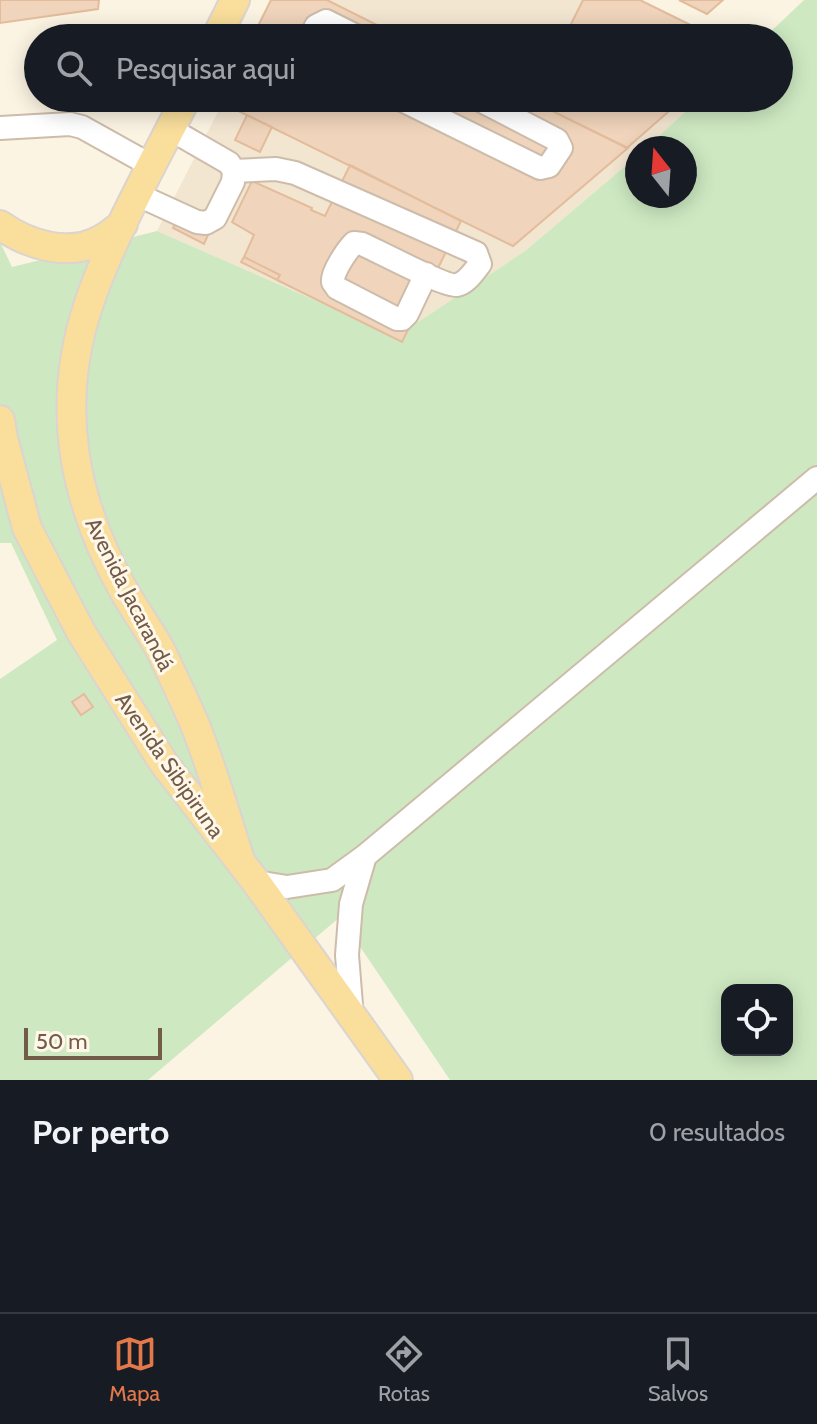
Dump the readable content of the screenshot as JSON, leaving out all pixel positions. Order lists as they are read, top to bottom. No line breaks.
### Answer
{"streets":{"main road":["Avenida Jacarandá","Avenida Sibipiruna"]},"crossings":[["Avenida Jacarandá","Avenida Sibipiruna"]],"scale_bar":"50 m","north":"top","page":{"search":"Pesquisar aqui","scale":"50 m","heading":["Por perto","0 resultados"],"nav":["Mapa","Rotas","Salvos"]}}
